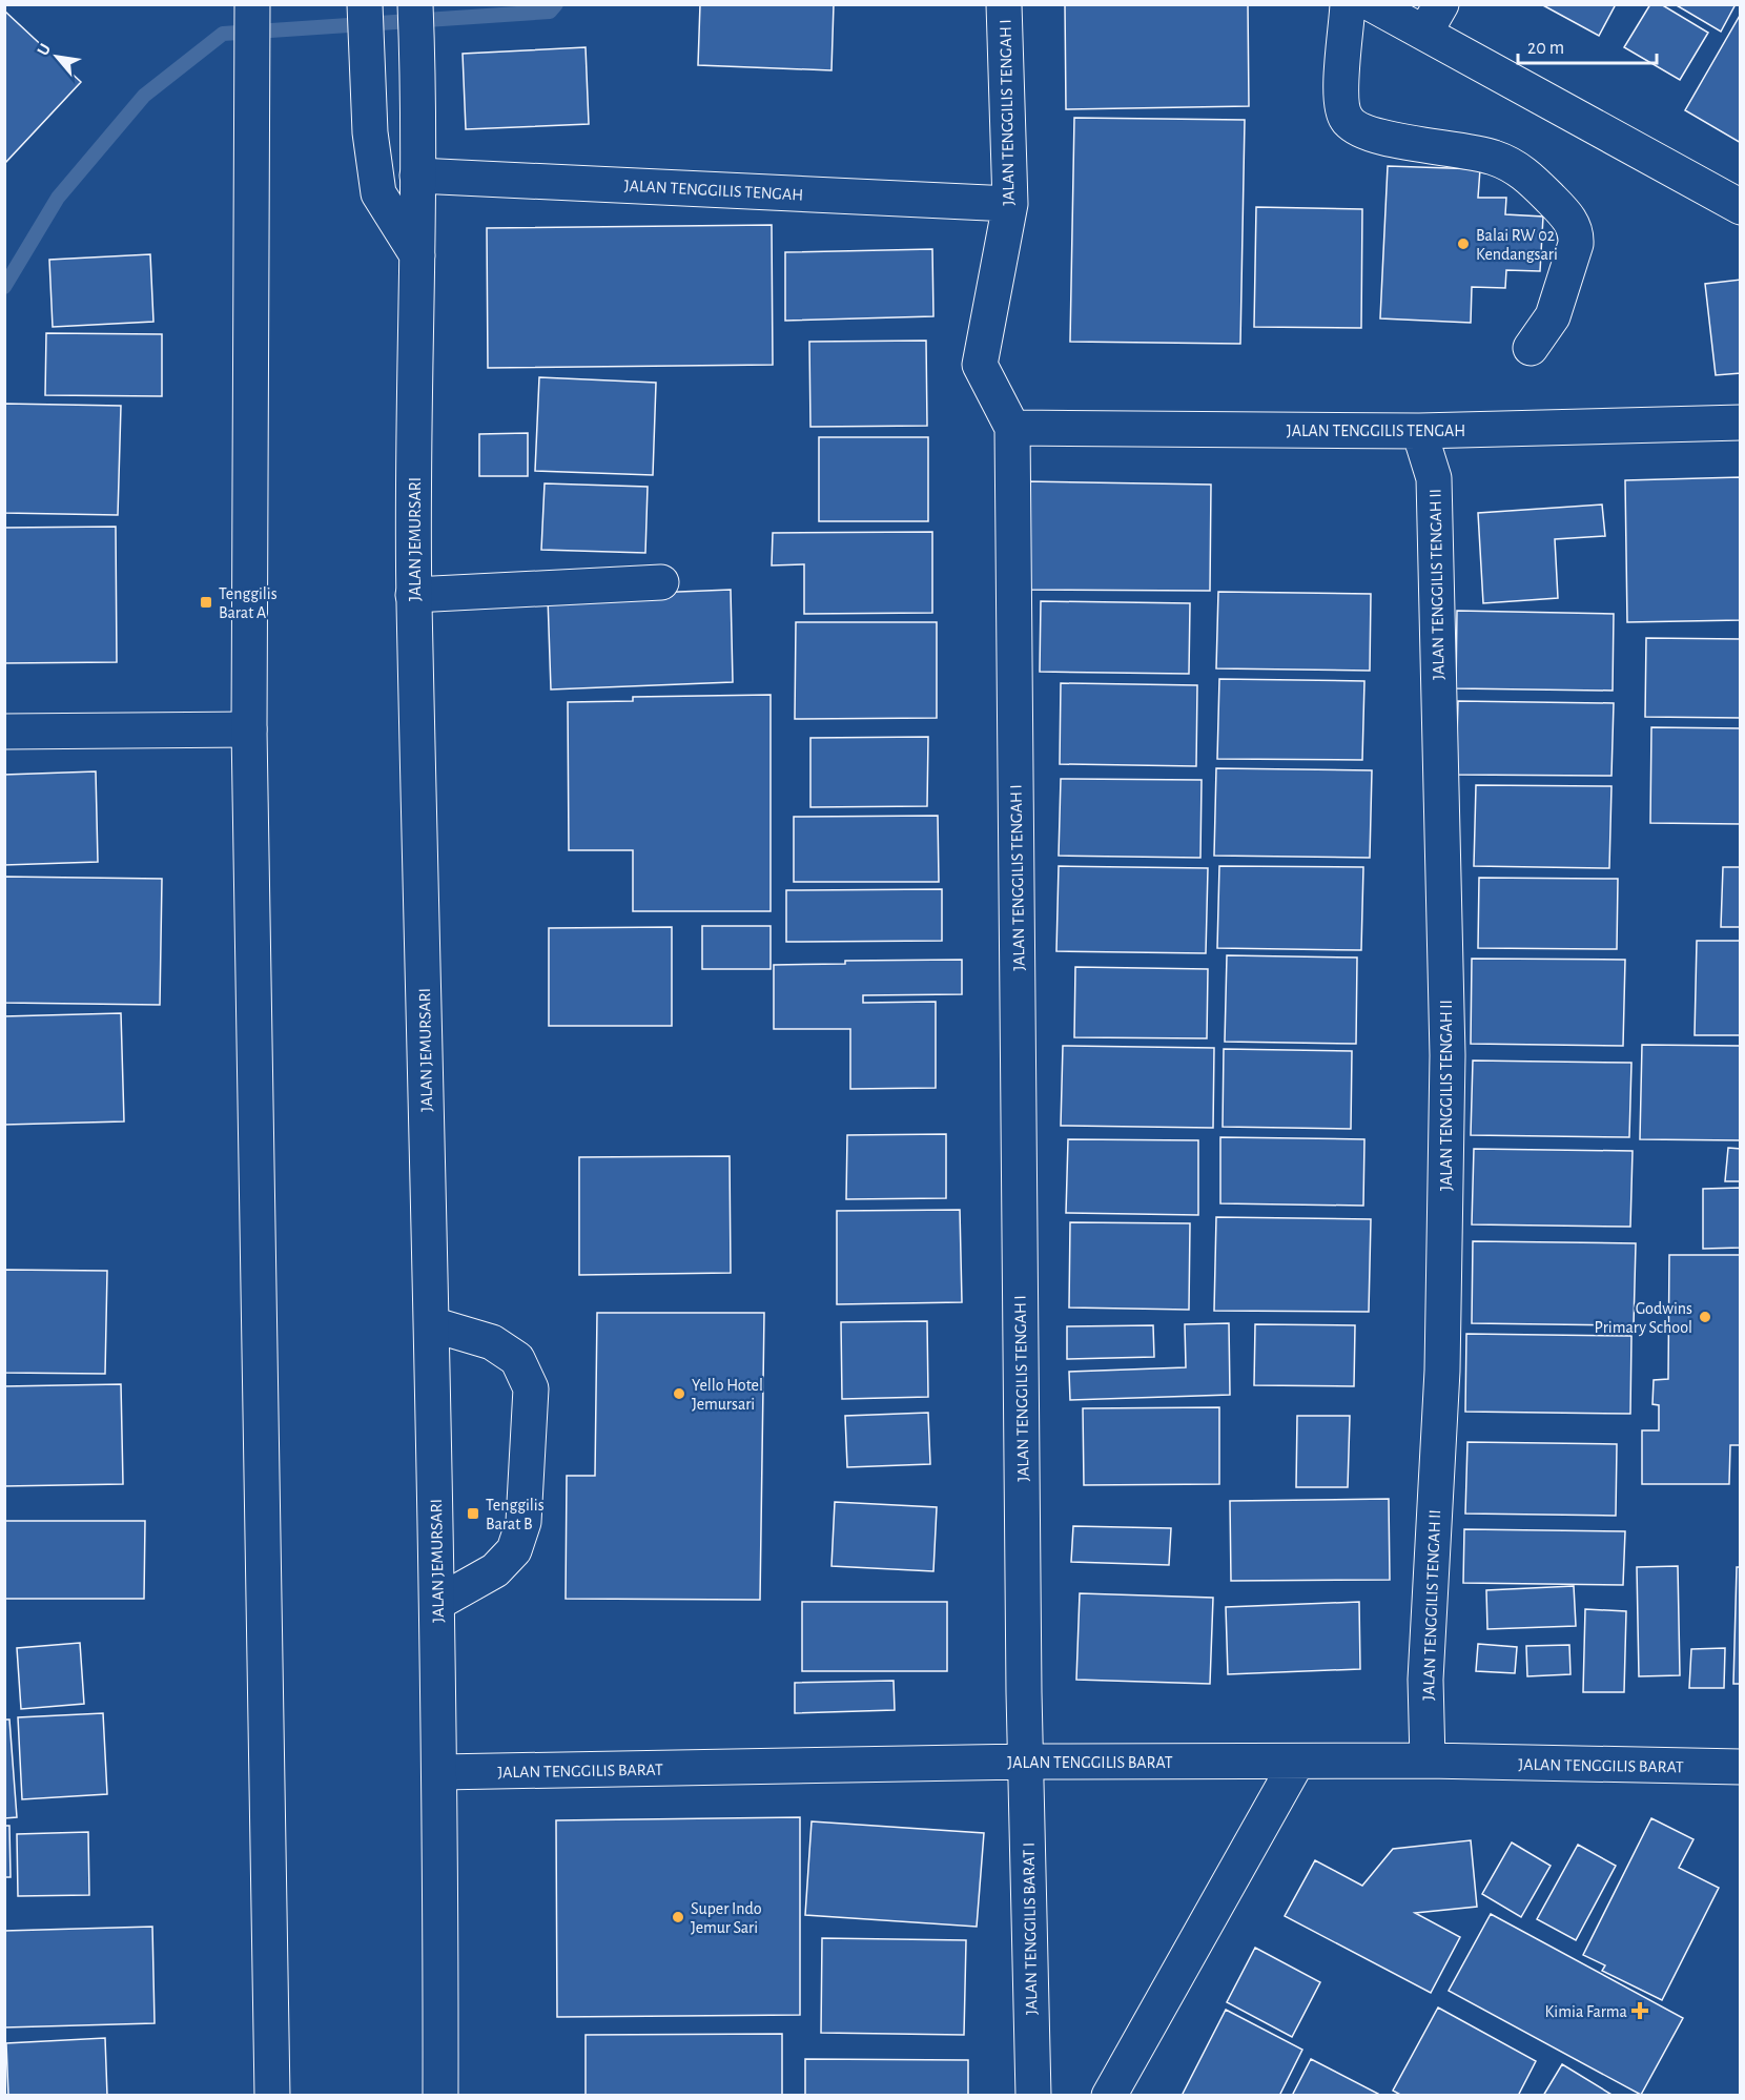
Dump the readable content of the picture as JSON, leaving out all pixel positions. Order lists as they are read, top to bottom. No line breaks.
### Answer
{"streets":{"street":["JALAN TENGGILIS TENGAH I","JALAN TENGGILIS TENGAH","JALAN JEMURSARI","JALAN TENGGILIS TENGAH II","JALAN TENGGILIS BARAT","JALAN TENGGILIS BARAT I"]},"crossings":[["JALAN TENGGILIS TENGAH I","JALAN TENGGILIS TENGAH"],["JALAN TENGGILIS TENGAH I","JALAN TENGGILIS BARAT"],["JALAN TENGGILIS TENGAH I","JALAN TENGGILIS BARAT I"],["JALAN TENGGILIS TENGAH","JALAN JEMURSARI"],["JALAN TENGGILIS TENGAH","JALAN TENGGILIS TENGAH II"],["JALAN JEMURSARI","JALAN TENGGILIS BARAT"],["JALAN TENGGILIS TENGAH II","JALAN TENGGILIS BARAT"],["JALAN TENGGILIS BARAT","JALAN TENGGILIS BARAT I"]],"places":{"other":["Balai RW 02 Kendangsari","Godwins Primary School","Yello Hotel Jemursari","Super Indo Jemur Sari"],"transit":["Tenggilis Barat A","Tenggilis Barat B"],"health":["Kimia Farma"]},"scale_bar":"20 m","north":"top left"}
